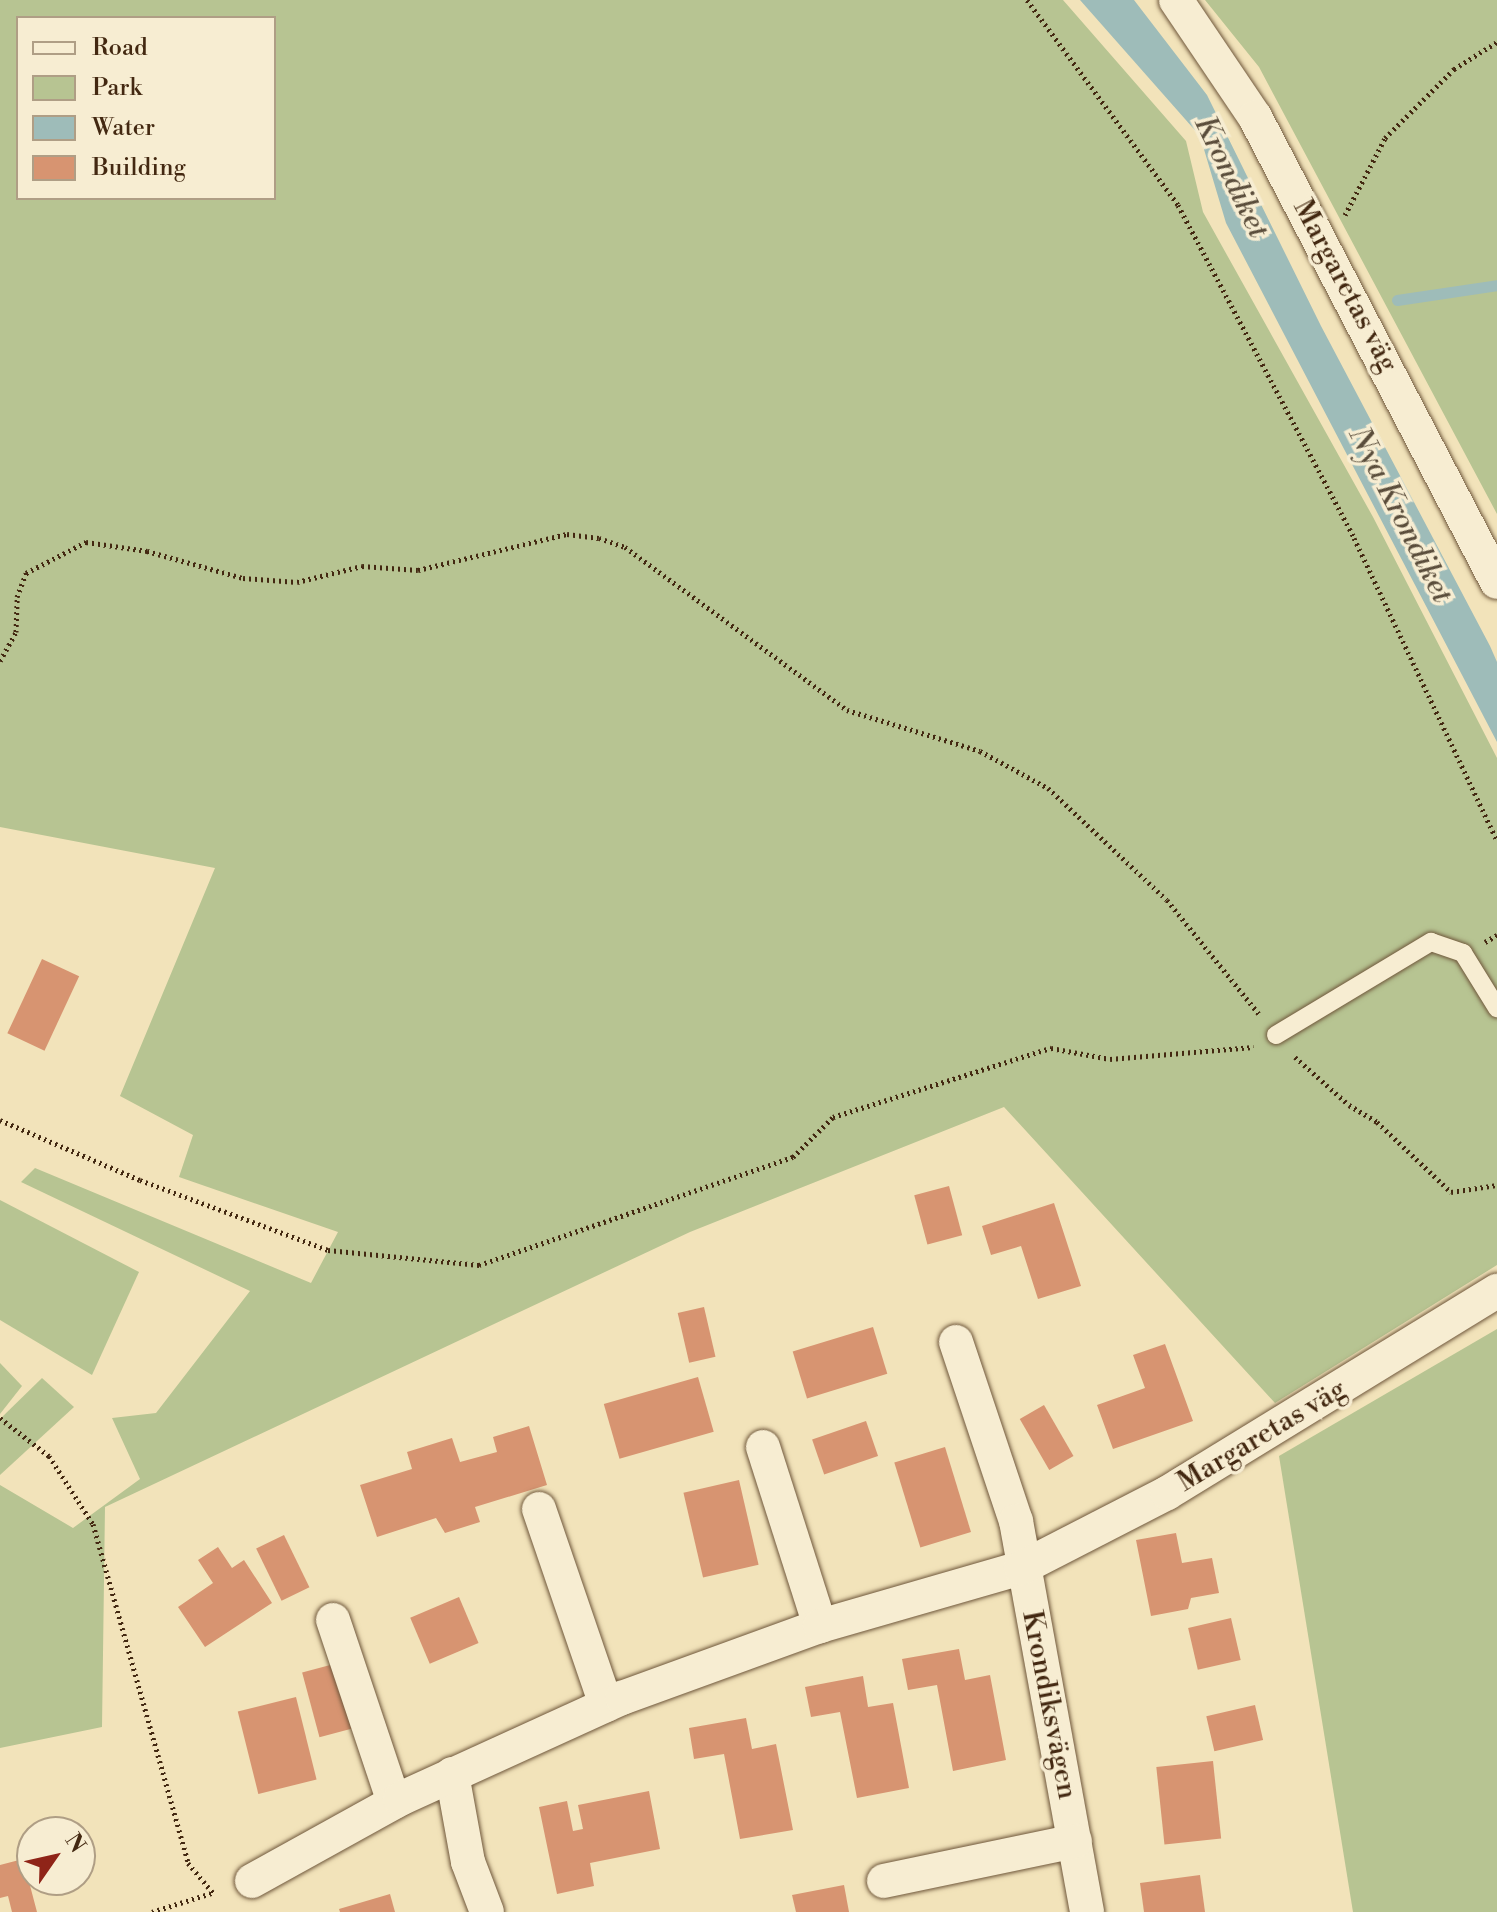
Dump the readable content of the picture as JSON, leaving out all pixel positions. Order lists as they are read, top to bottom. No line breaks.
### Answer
{"streets":{"street":["Margaretas väg","Krondiksvägen"]},"crossings":[["Margaretas väg","Krondiksvägen"]],"water":["Krondiket","Nya Krondiket"],"legend":["Road","Park","Water","Building"],"north":"top right"}
